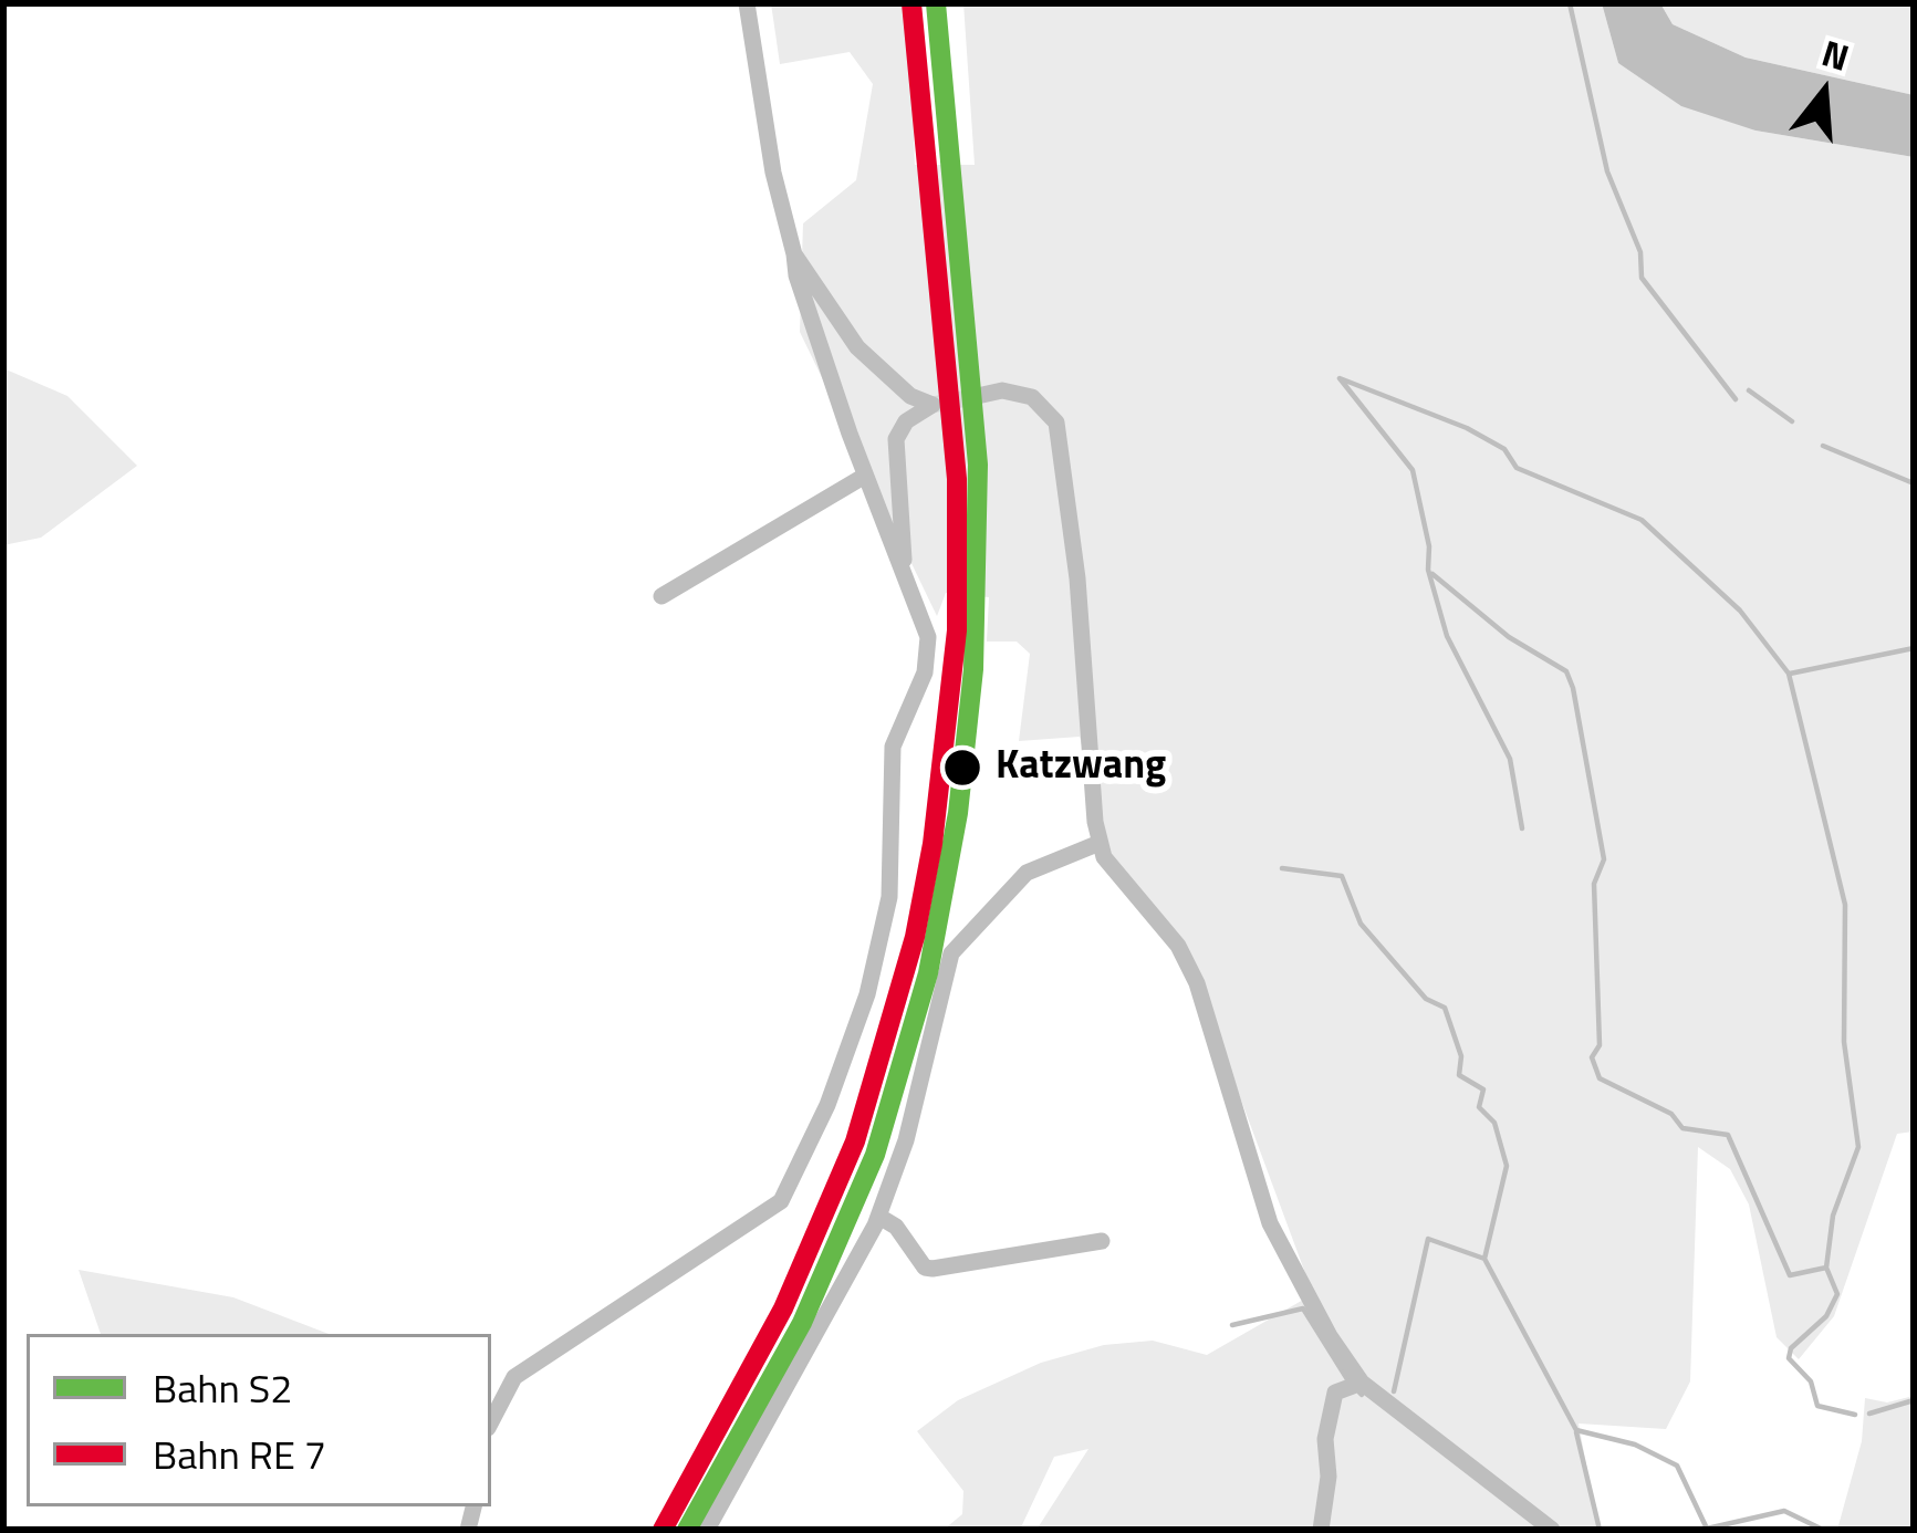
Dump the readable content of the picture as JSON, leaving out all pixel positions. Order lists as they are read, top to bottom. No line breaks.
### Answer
{"places":["Katzwang"],"lines":["rail line S2"],"legend":["Bahn S2","Bahn RE 7"],"north":"top"}
